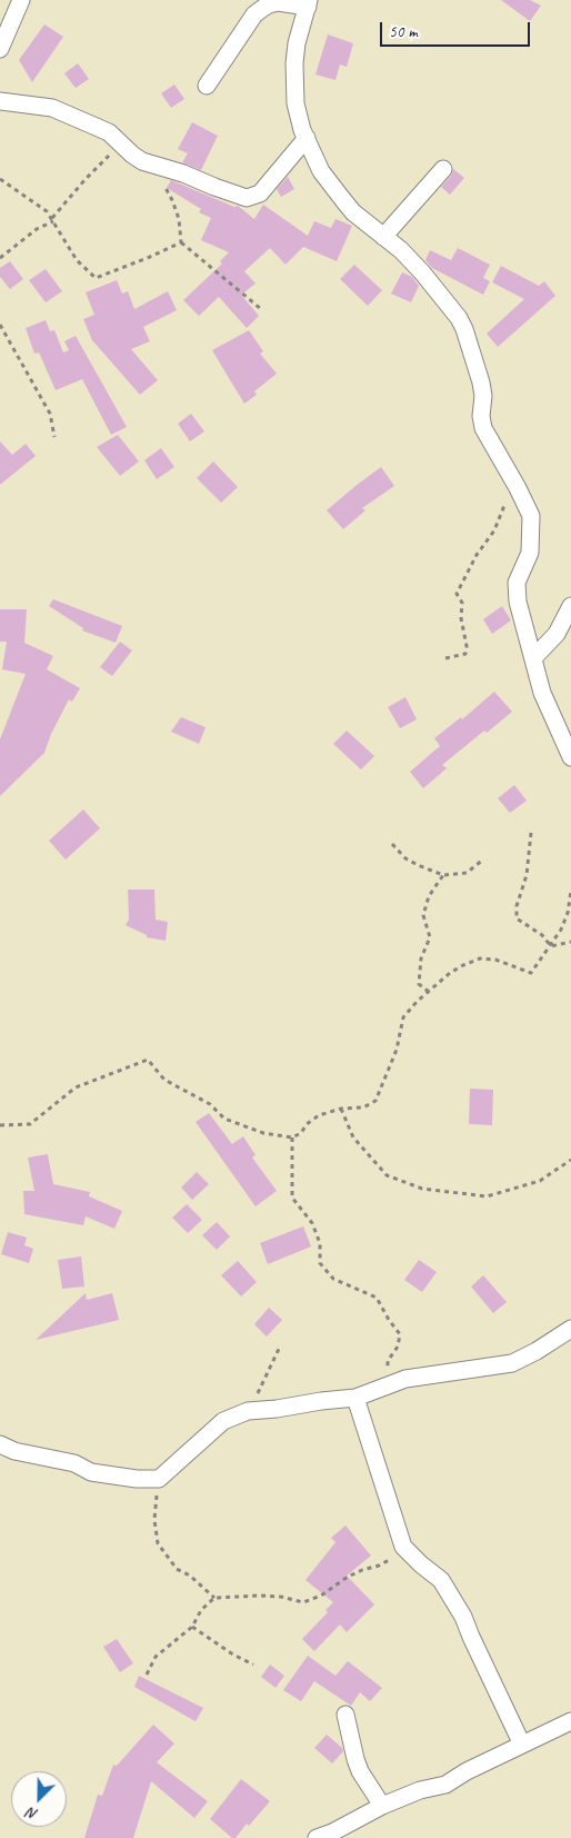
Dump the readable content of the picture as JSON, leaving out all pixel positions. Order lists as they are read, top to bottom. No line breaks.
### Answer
{"scale_bar":"50 m","north":"bottom left"}
